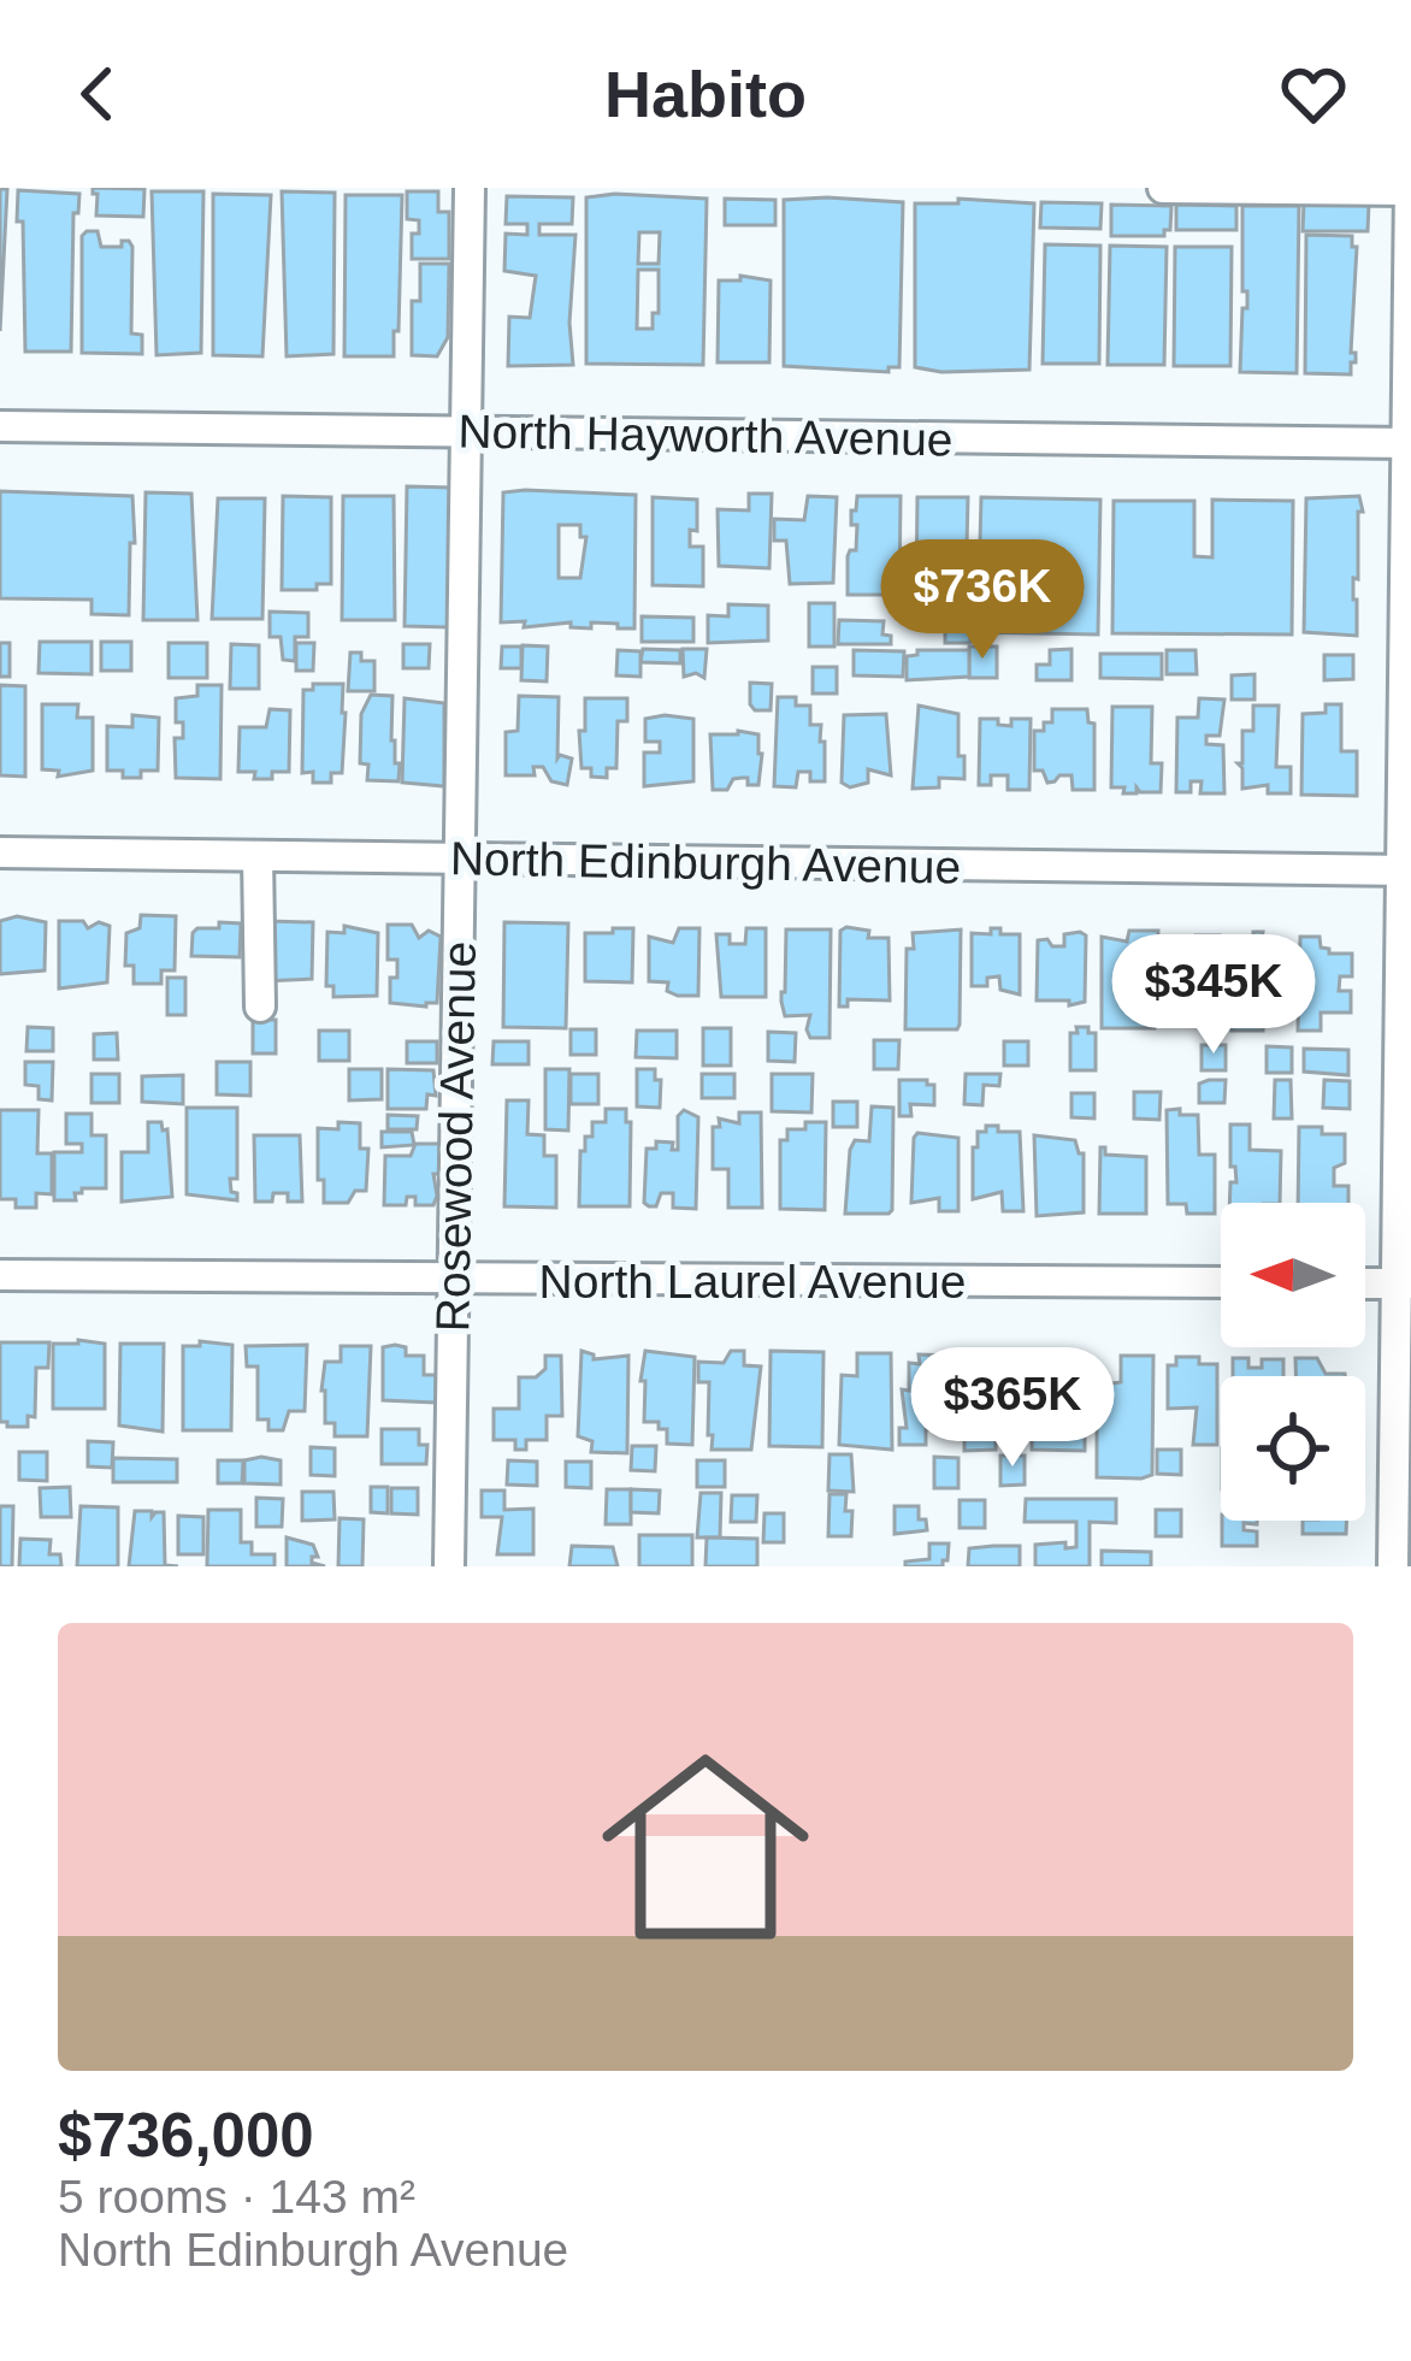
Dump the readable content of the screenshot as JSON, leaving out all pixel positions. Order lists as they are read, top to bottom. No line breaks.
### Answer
{"streets":{"street":["North Hayworth Avenue","North Edinburgh Avenue","Rosewood Avenue","North Laurel Avenue"]},"crossings":[["North Hayworth Avenue","Rosewood Avenue"],["North Edinburgh Avenue","Rosewood Avenue"],["Rosewood Avenue","North Laurel Avenue"]],"north":"left","page":{"header":"Habito","price":["$736K","$345K","$365K"],"list":[{"name":"$736,000","note":"5 rooms · 143 m² · North Edinburgh Avenue"}]}}
